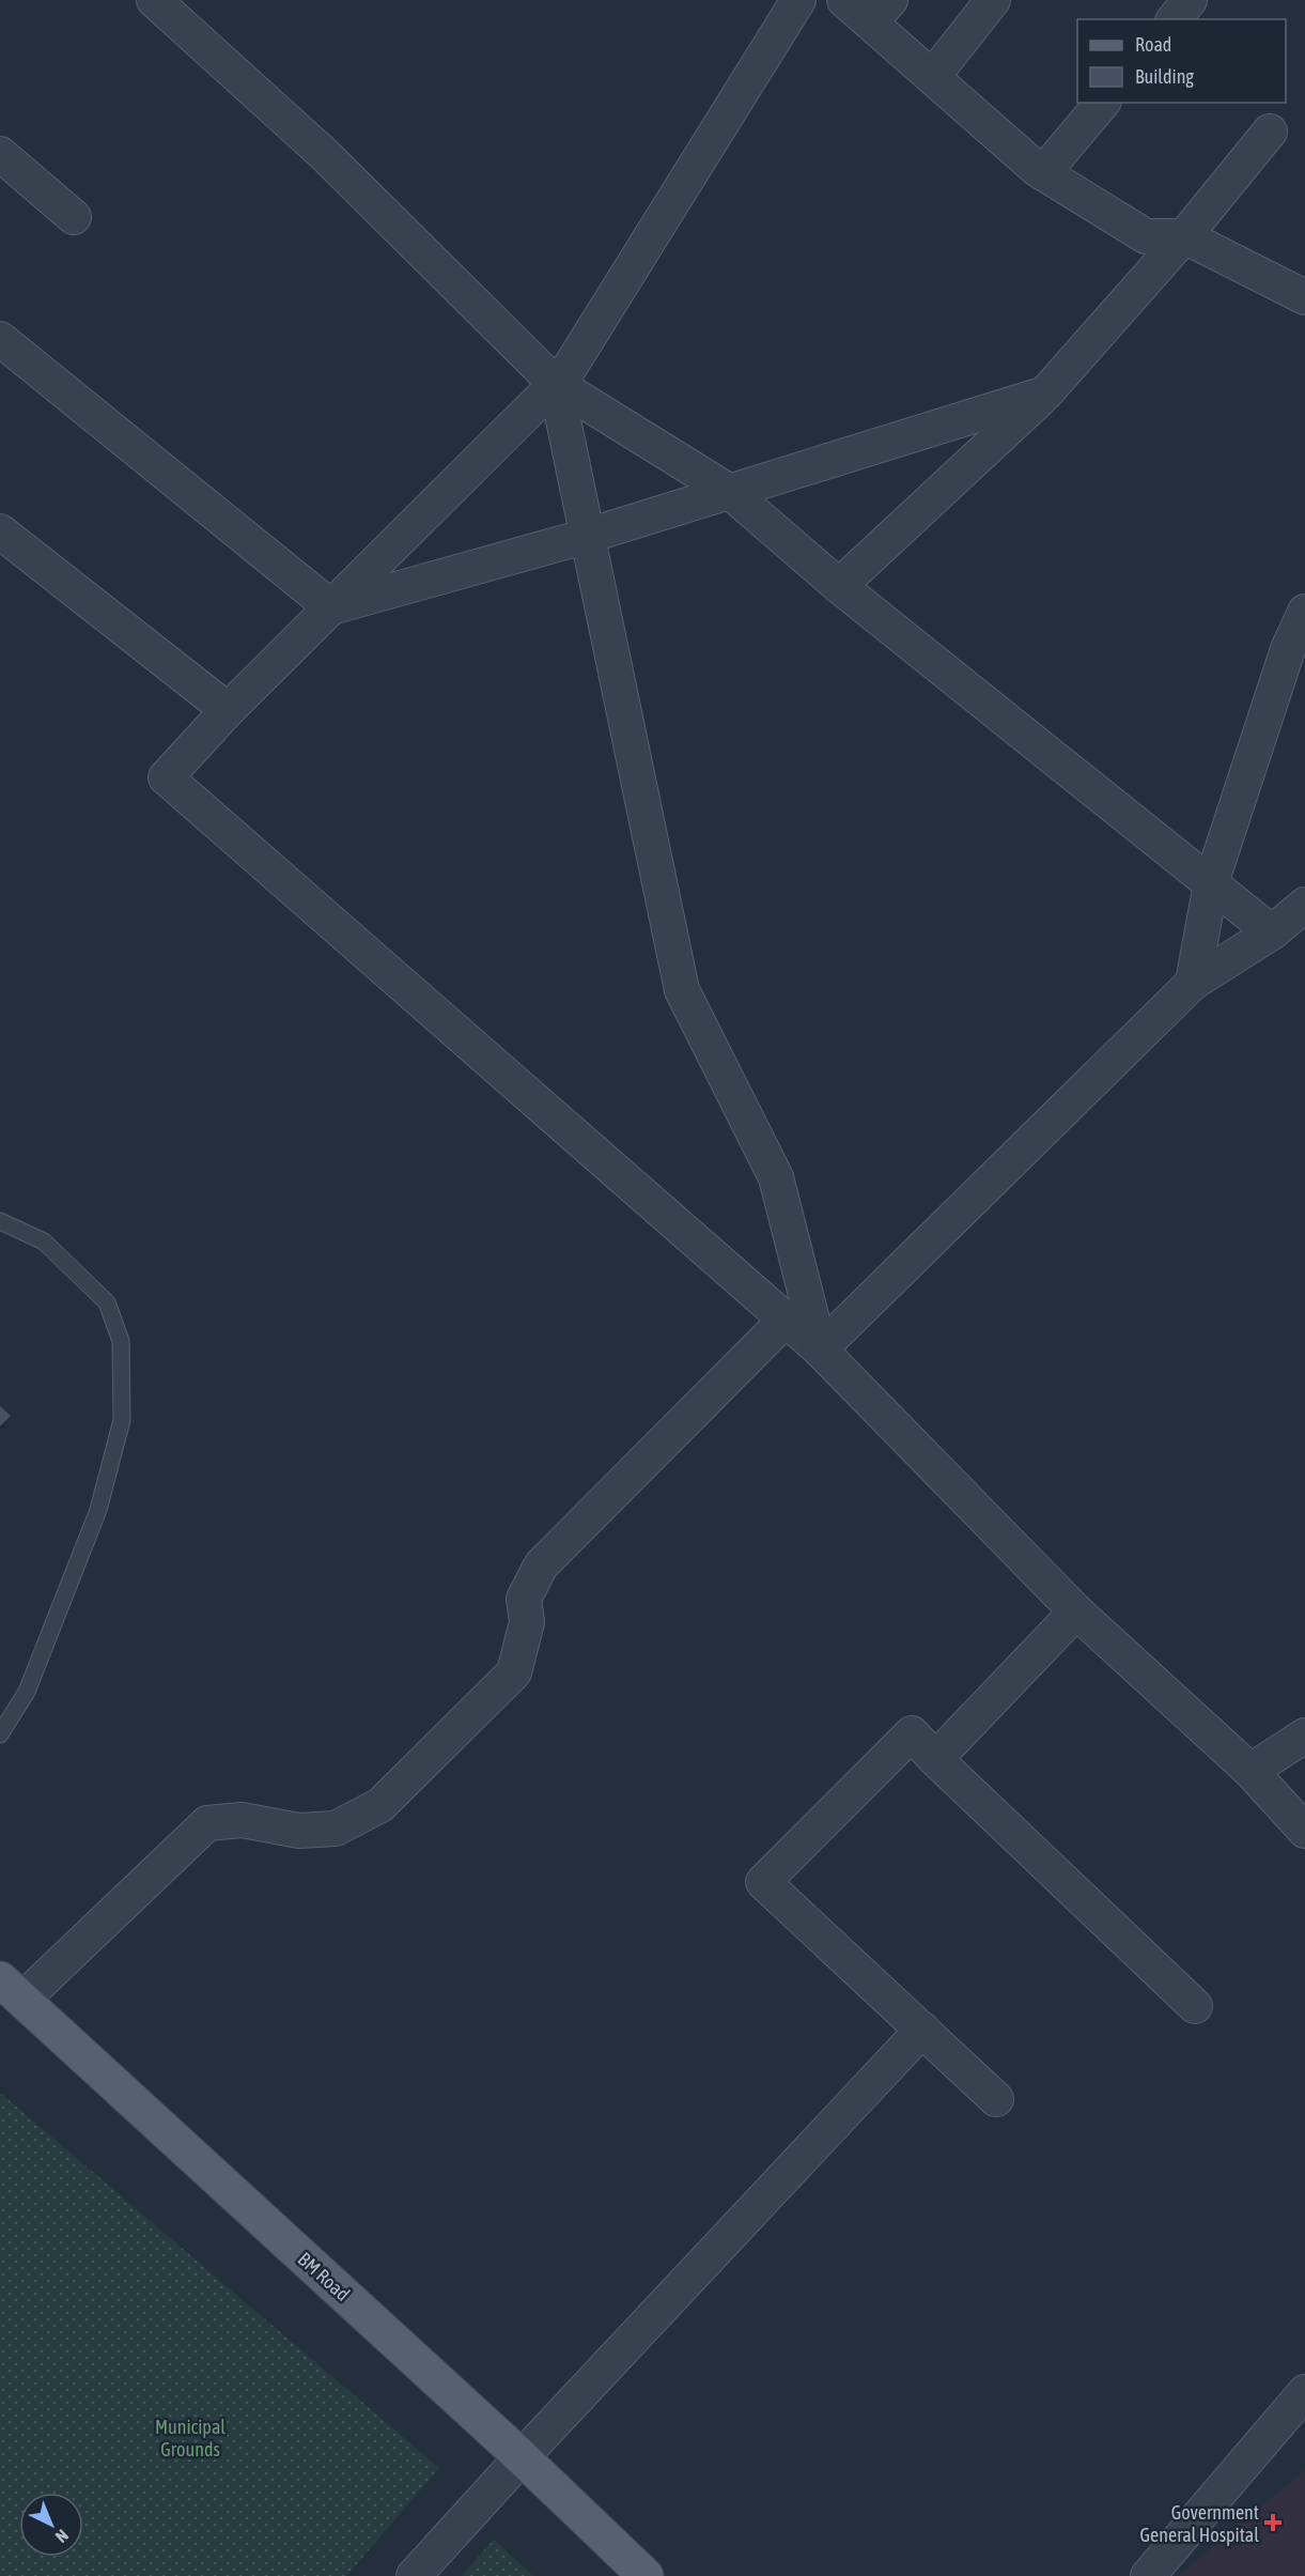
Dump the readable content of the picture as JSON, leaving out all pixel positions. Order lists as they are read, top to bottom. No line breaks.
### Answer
{"streets":{"main road":["BM Road"]},"parks":["Municipal Grounds"],"places":{"health":["Government General Hospital"]},"legend":["Road","Building"],"north":"bottom right"}
